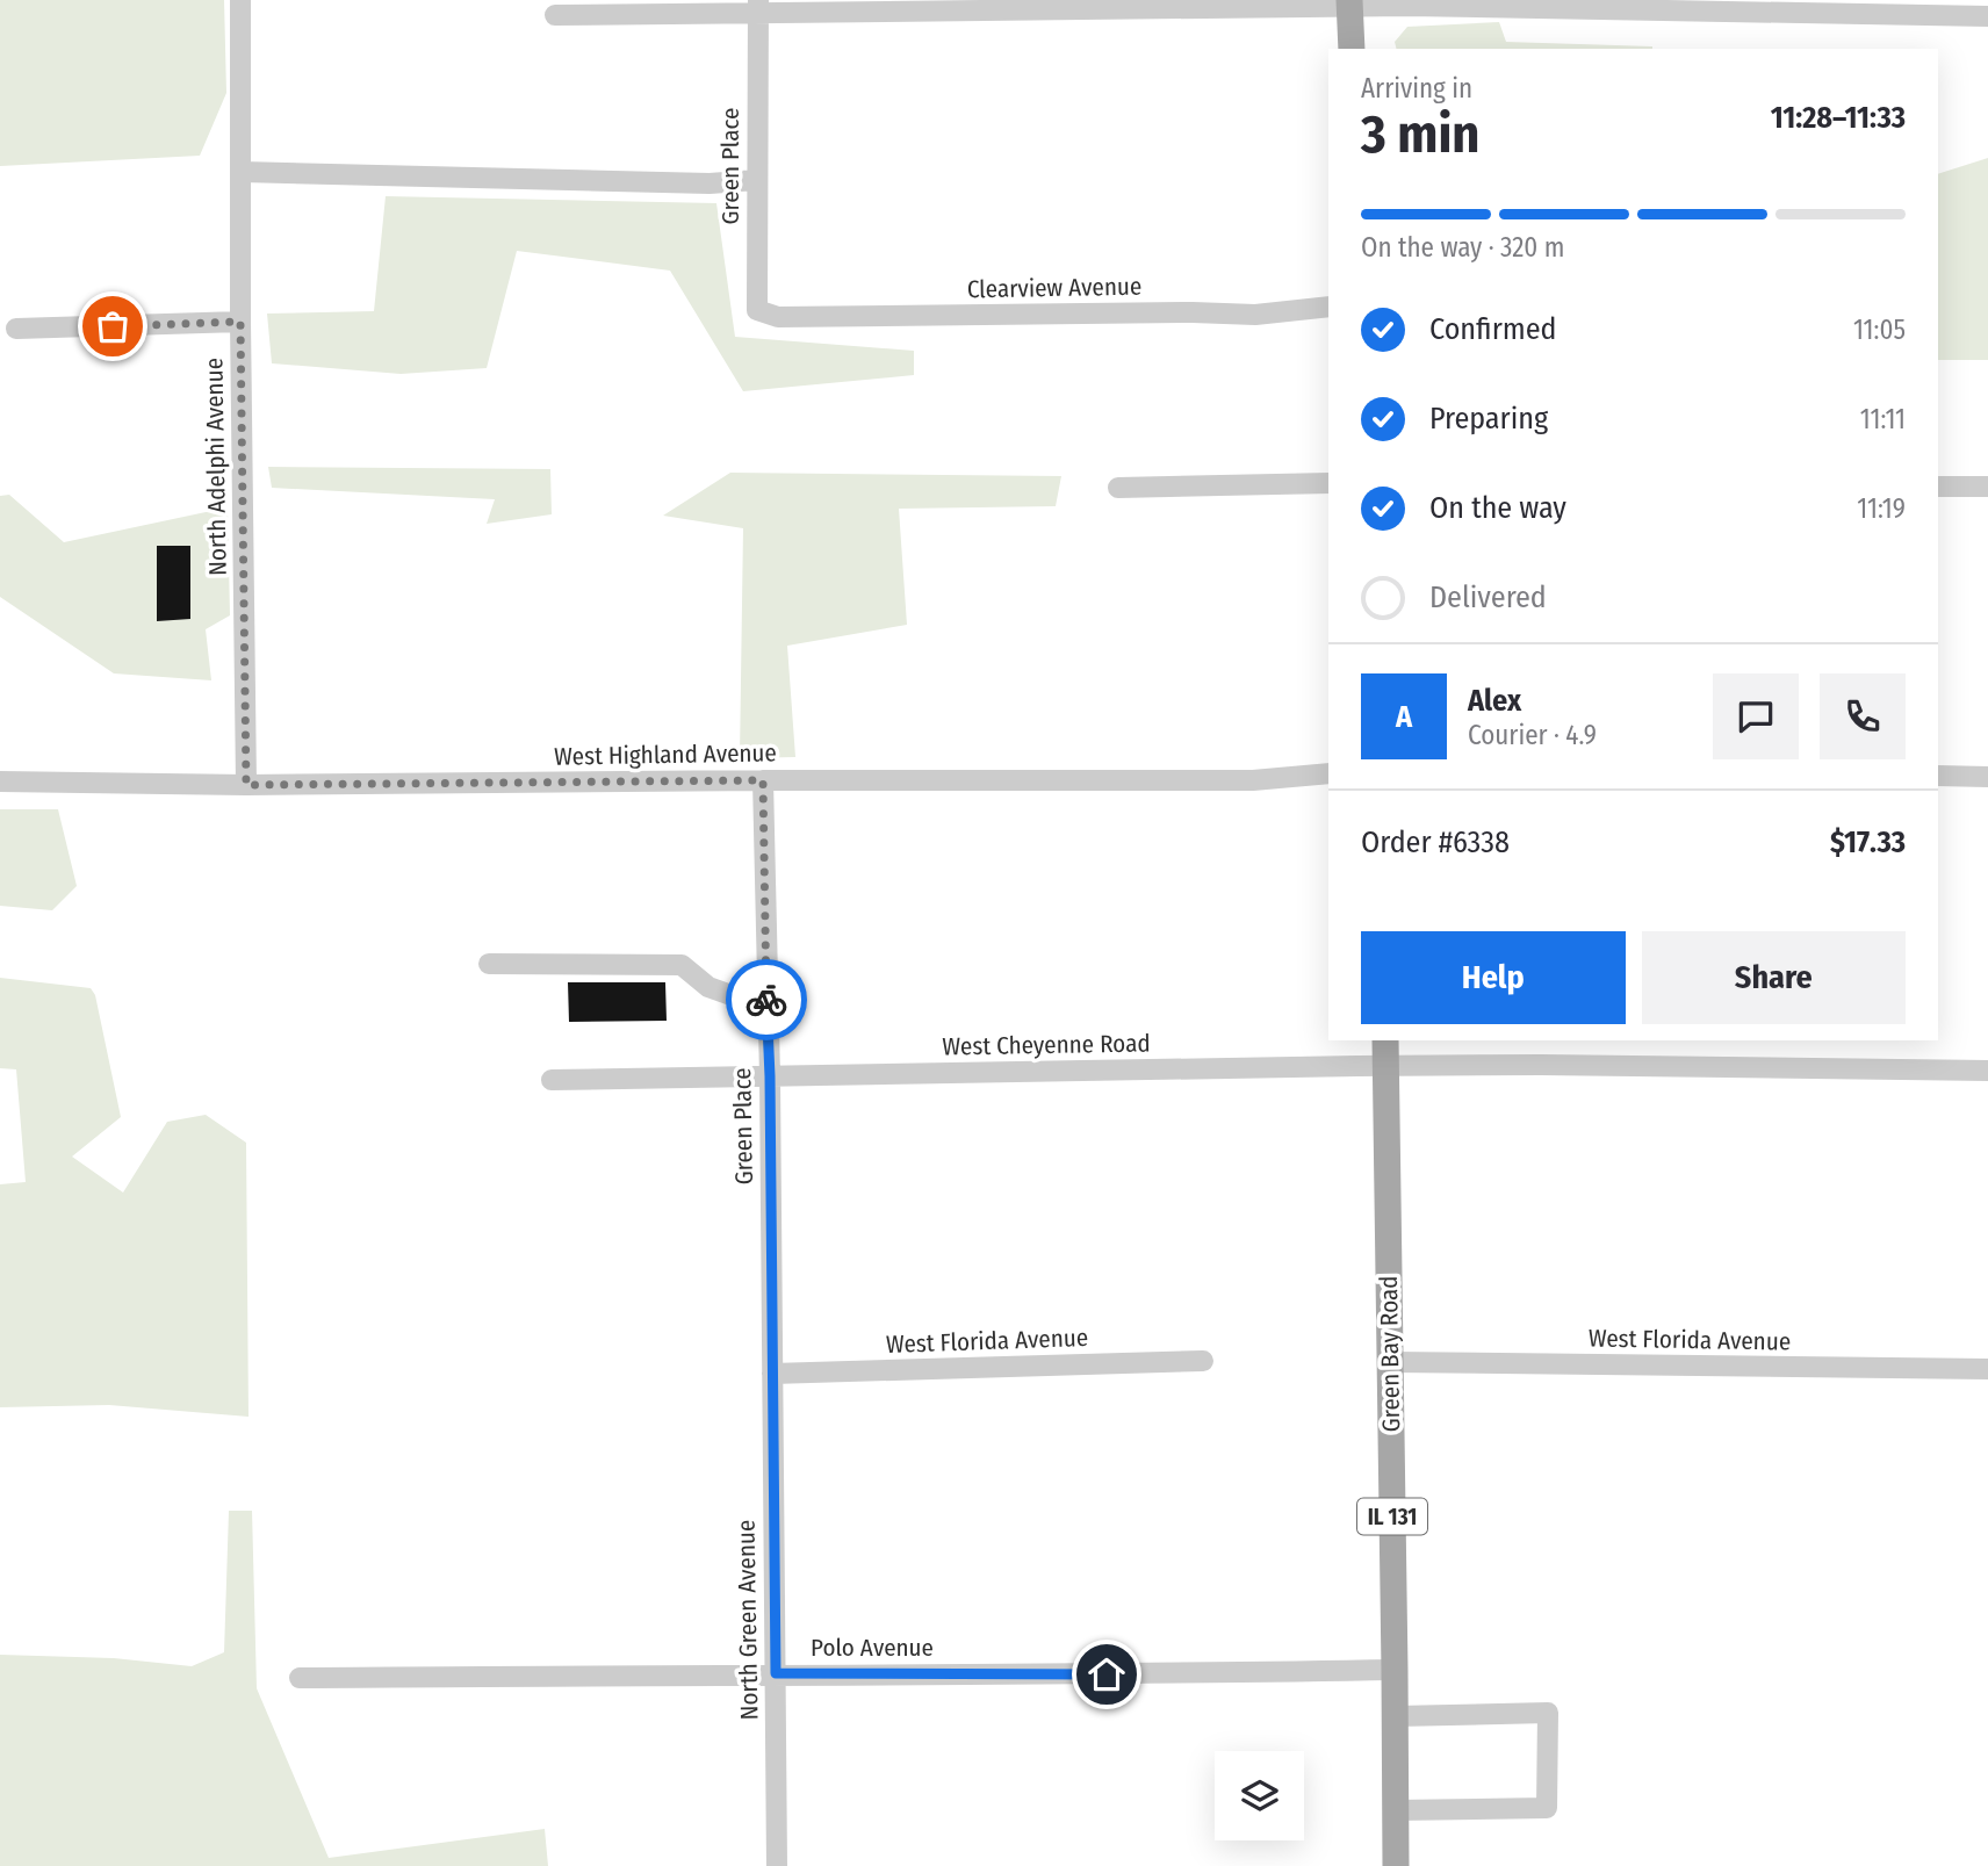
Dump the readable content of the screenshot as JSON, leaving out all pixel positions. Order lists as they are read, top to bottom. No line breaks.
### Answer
{"streets":{"main road":["Green Bay Road","IL 131"],"street":["Green Place","Clearview Avenue","North Adelphi Avenue","West Highland Avenue","West Cheyenne Road","West Florida Avenue","North Green Avenue","Polo Avenue"]},"crossings":[["Green Place","Clearview Avenue"],["Green Place","West Highland Avenue"],["Green Place","West Cheyenne Road"],["Green Place","West Florida Avenue"],["Green Place","North Green Avenue"],["North Adelphi Avenue","West Highland Avenue"],["West Cheyenne Road","Green Bay Road"],["West Florida Avenue","Green Bay Road"],["West Florida Avenue","North Green Avenue"],["Green Bay Road","IL 131"],["Green Bay Road","Polo Avenue"],["IL 131","Polo Avenue"],["North Green Avenue","Polo Avenue"]],"page":{"heading":["3 min","Arriving in","11:28–11:33"],"panel":["Alex","Courier · 4.9","Order #6338","$17.33"],"bar":"On the way · 320 m","list":[["Confirmed","11:05"],["Preparing","11:11"],["On the way","11:19"],"Delivered"],"round":"A","buttons":["Help","Share"]}}
